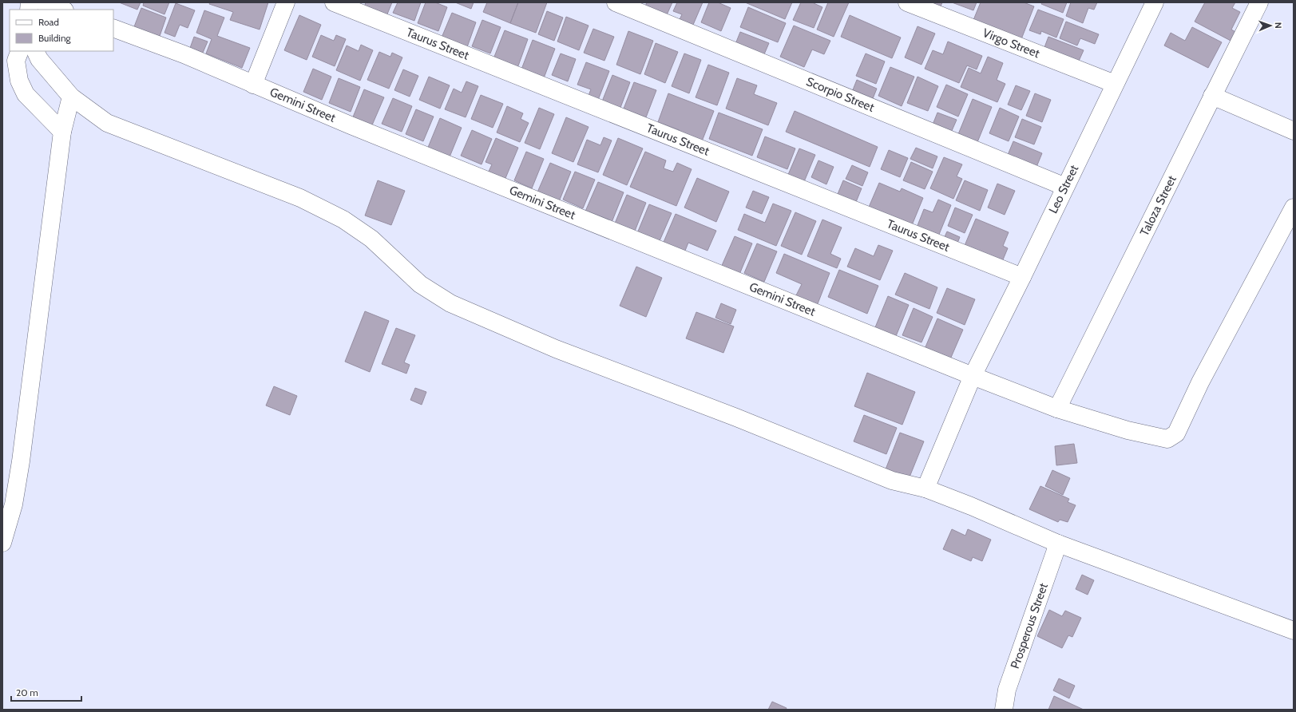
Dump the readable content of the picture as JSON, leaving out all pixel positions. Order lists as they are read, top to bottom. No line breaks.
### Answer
{"streets":{"street":["Virgo Street","Taurus Street","Scorpio Street","Gemini Street","Leo Street","Taloza Street","Prosperous Street"]},"crossings":[["Virgo Street","Leo Street"],["Taurus Street","Leo Street"],["Scorpio Street","Leo Street"],["Gemini Street","Leo Street"],["Gemini Street","Taloza Street"]],"legend":["Road","Building"],"scale_bar":"20 m","north":"right"}
